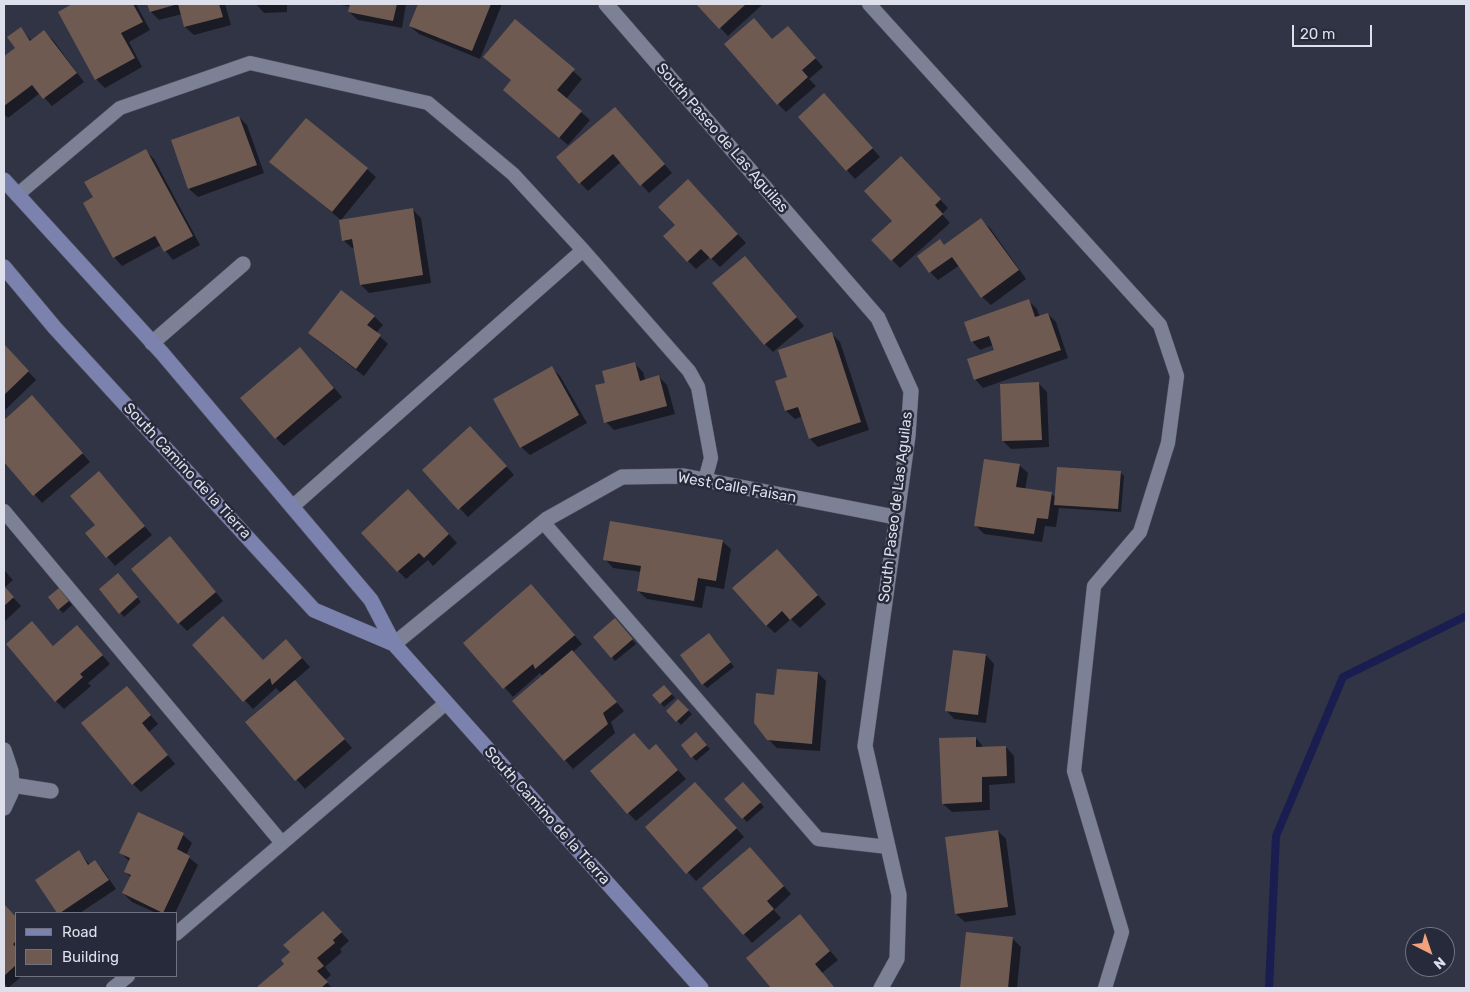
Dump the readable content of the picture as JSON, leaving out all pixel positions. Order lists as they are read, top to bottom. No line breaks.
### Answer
{"streets":{"street":["South Paseo de Las Aguilas","South Camino de la Tierra","West Calle Faisan"]},"crossings":[["South Paseo de Las Aguilas","West Calle Faisan"],["South Camino de la Tierra","West Calle Faisan"]],"legend":["Road","Building"],"scale_bar":"20 m","north":"bottom right"}
